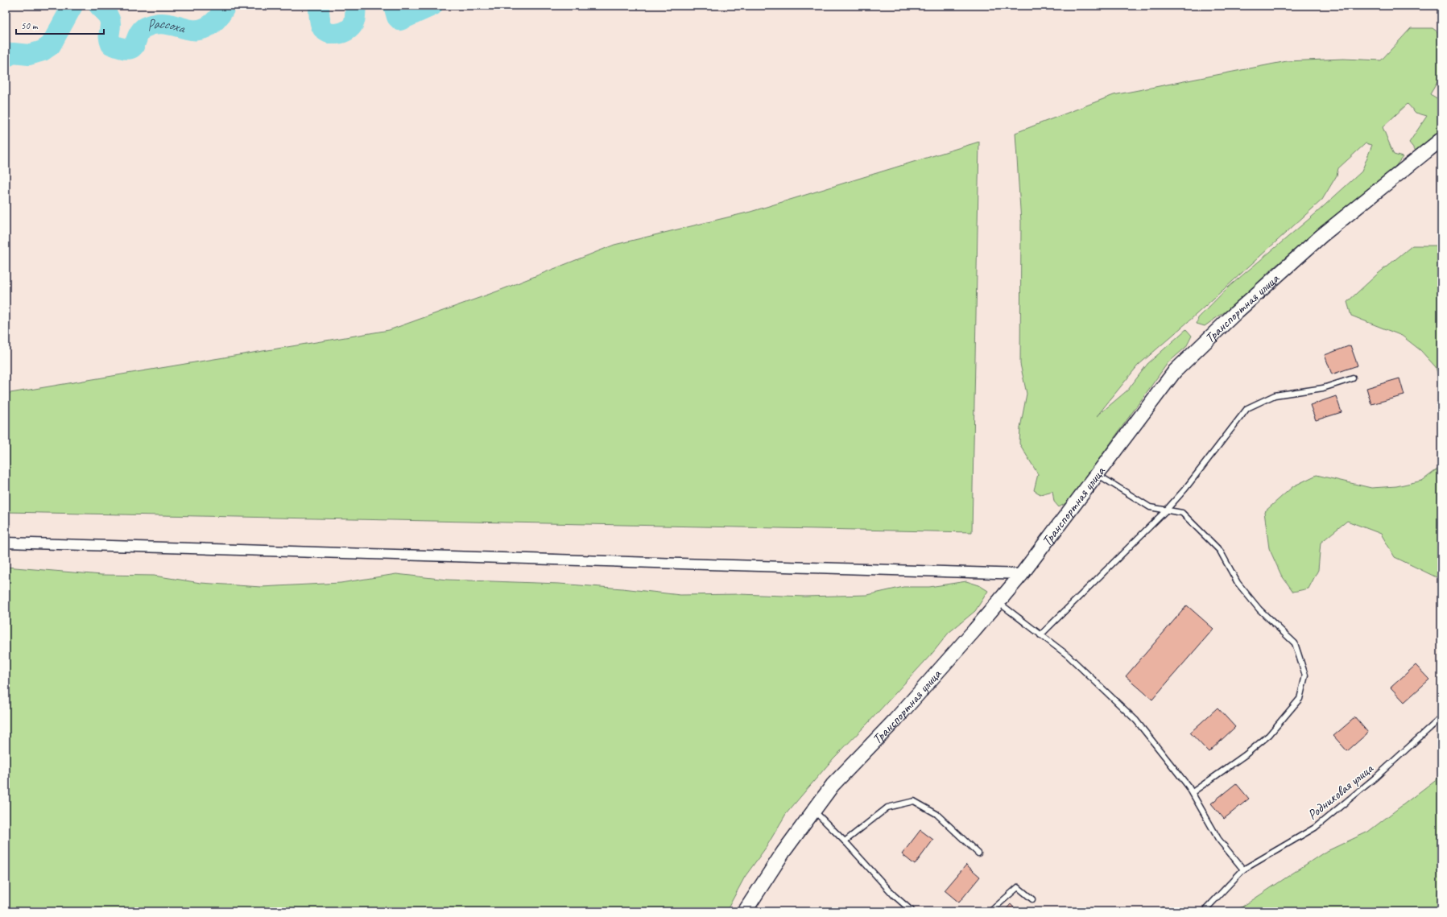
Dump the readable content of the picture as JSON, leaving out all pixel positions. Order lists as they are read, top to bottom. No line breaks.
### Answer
{"streets":{"main road":["Транспортная улица"],"lane":["Родниковая улица"]},"water":["Рассоха"],"scale_bar":"50 m"}
